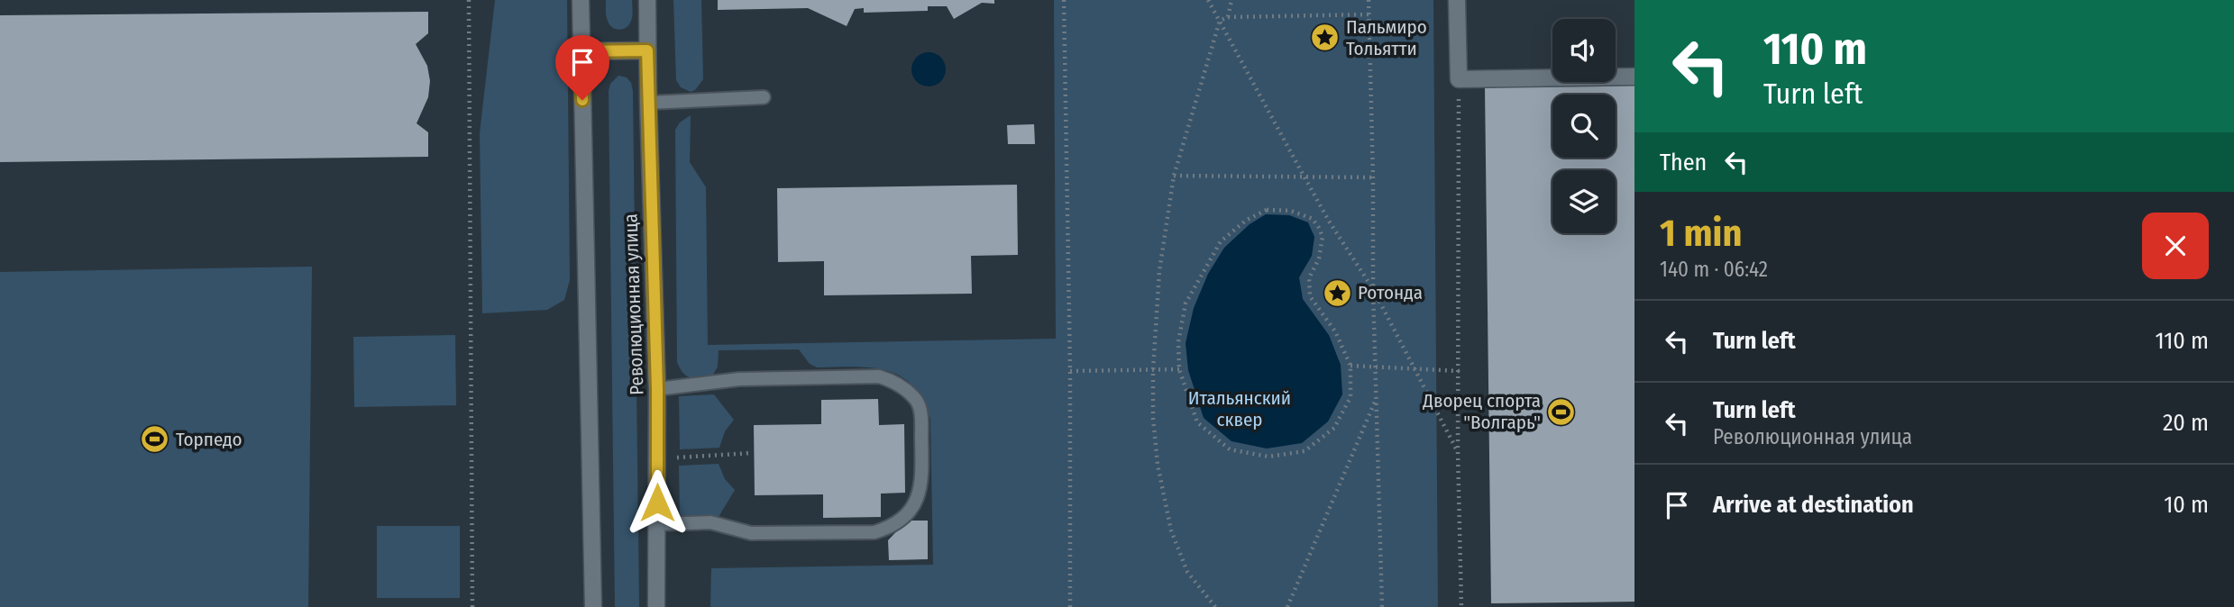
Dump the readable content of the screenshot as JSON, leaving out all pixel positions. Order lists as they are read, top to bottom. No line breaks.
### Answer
{"streets":{"main road":["Революционная улица"]},"parks":["Итальянский сквер"],"places":{"place":["Пальмиро Тольятти","Ротонда"],"sports":["Дворец спорта \"Волгарь\"","Торпедо"]},"page":{"turn":["110 m","Turn left"],"then":"Then","heading":["1 min","140 m · 06:42"],"list":[{"name":"Turn left","value":"110 m"},{"name":"Turn left","note":"Революционная улица","value":"20 m"},{"name":"Arrive at destination","value":"10 m"}]}}
